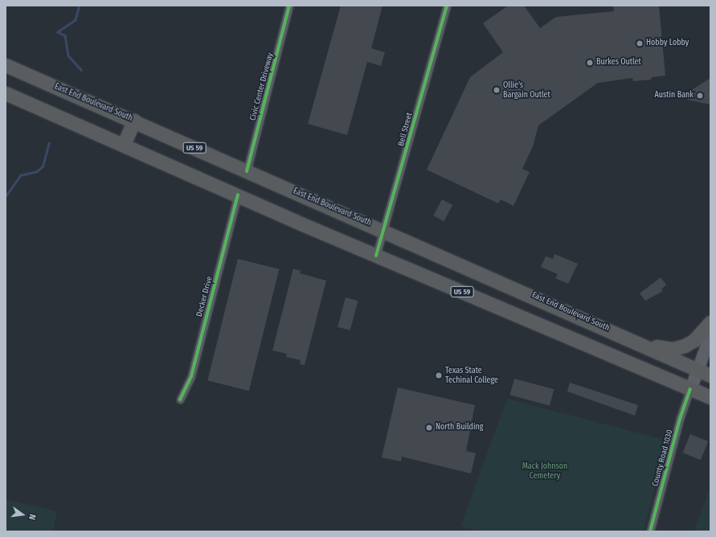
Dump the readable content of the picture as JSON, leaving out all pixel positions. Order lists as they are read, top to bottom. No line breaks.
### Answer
{"streets":{"highway":["East End Boulevard South","US 59"],"street":["Civic Center Driveway","Bell Street","Decker Drive","County Road 1030"]},"crossings":[["Civic Center Driveway","East End Boulevard South"],["East End Boulevard South","Bell Street"],["Bell Street","US 59"],["US 59","Decker Drive"],["US 59","County Road 1030"]],"parks":["Mack Johnson Cemetery"],"places":["Hobby Lobby","Burkes Outlet","Ollie's Bargain Outlet","Austin Bank","Texas State Techinal College","North Building"],"north":"right"}
